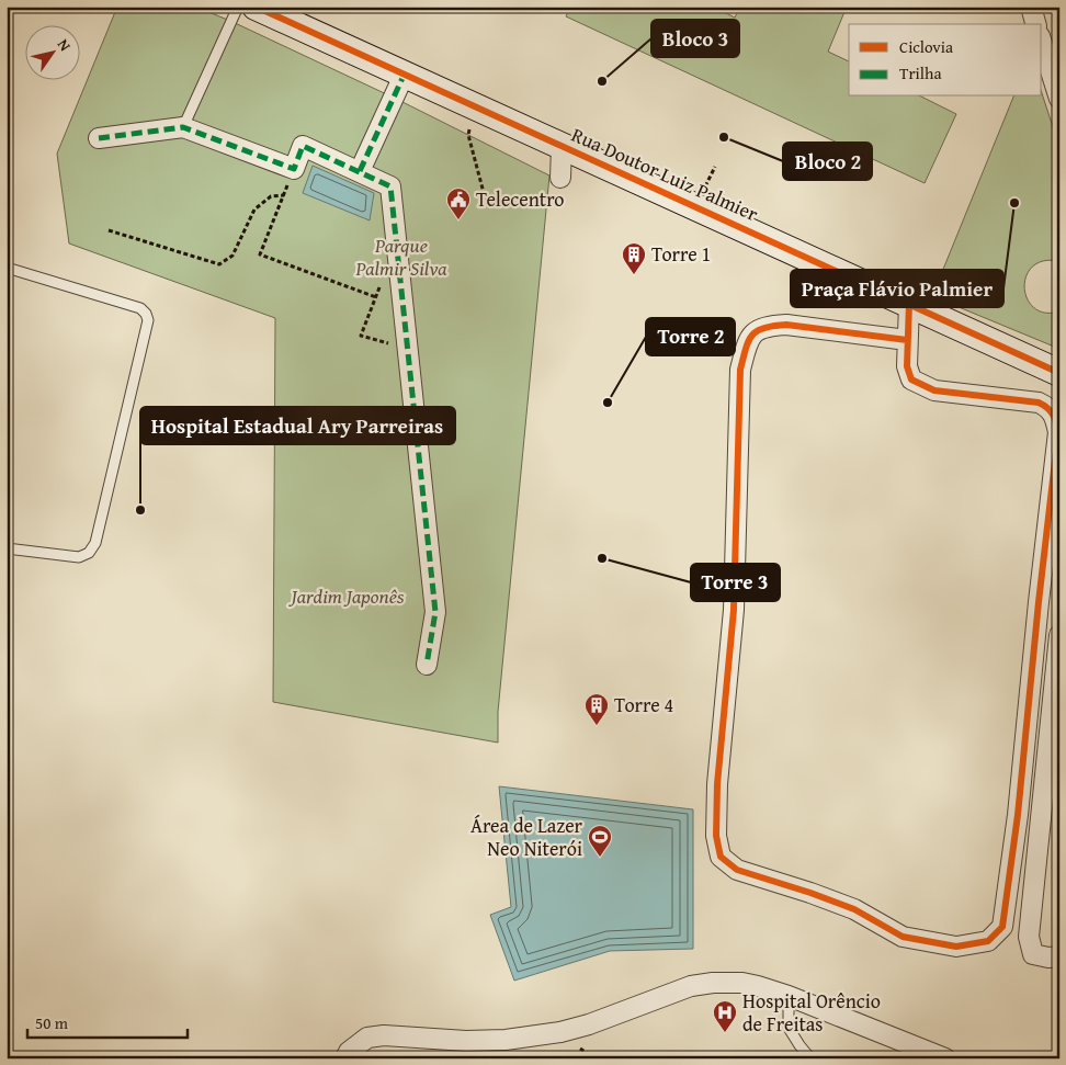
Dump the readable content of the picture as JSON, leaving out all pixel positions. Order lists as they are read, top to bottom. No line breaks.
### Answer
{"streets":{"main road":["Rua Doutor Luiz Palmier"]},"parks":["Parque Palmir Silva","Jardim Japonês"],"places":{"other":["Bloco 3","Bloco 2","Praça Flávio Palmier","Torre 2","Hospital Estadual Ary Parreiras","Torre 3"],"public building":["Telecentro"],"building":["Torre 1","Torre 4"],"sports":["Área de Lazer Neo Niterói"],"hospital":["Hospital Orêncio de Freitas"]},"legend":["Ciclovia","Trilha"],"scale_bar":"50 m","north":"top right"}
